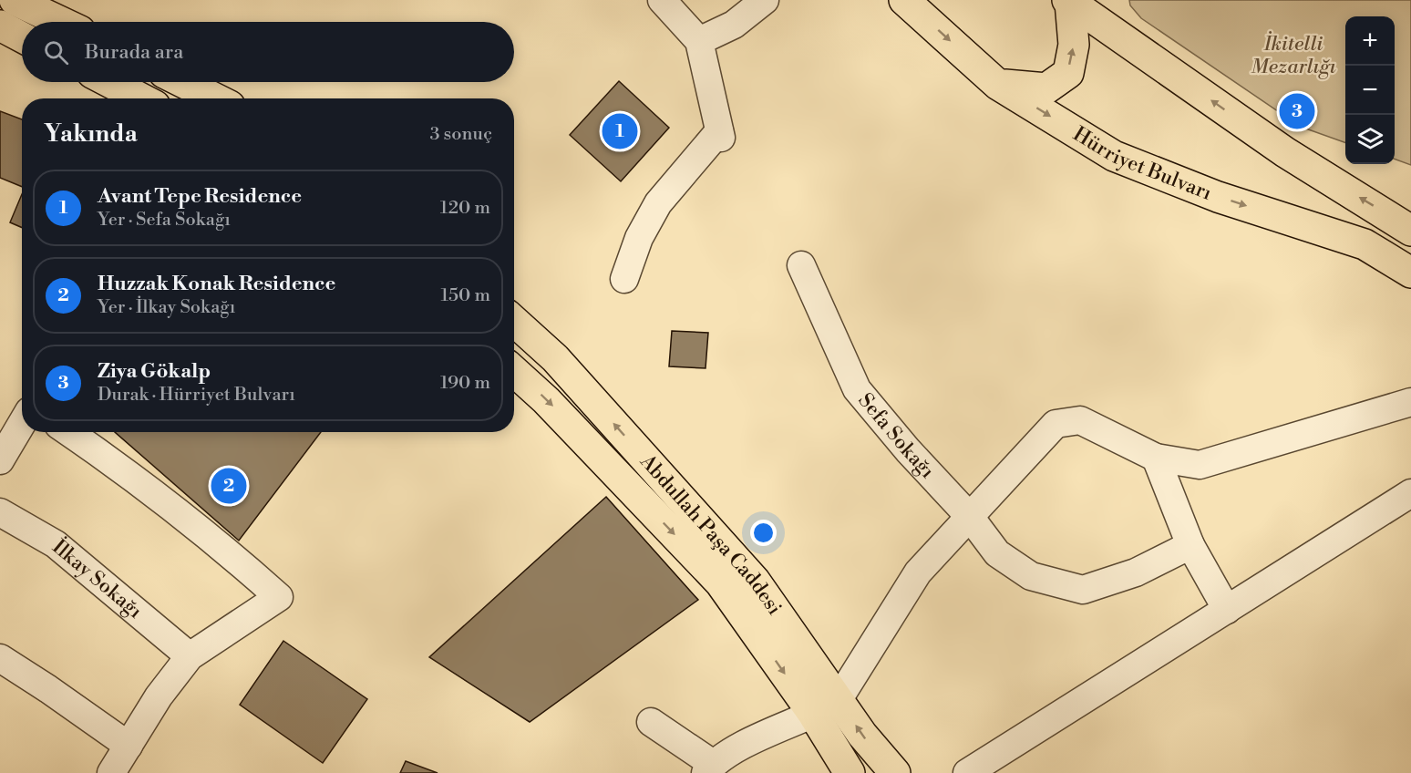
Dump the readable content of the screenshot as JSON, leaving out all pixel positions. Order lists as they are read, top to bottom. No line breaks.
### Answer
{"streets":{"main road":["Hürriyet Bulvarı","Abdullah Paşa Caddesi"],"street":["Sefa Sokağı","İlkay Sokağı"]},"parks":["İkitelli Mezarlığı"],"page":{"map_buttons":["+","−"],"search":"Burada ara","pins":["3","1","2"],"heading":["Yakında","3 sonuç"],"list":[{"mark":"1","name":"Avant Tepe Residence","note":"Yer · Sefa Sokağı","value":"120 m"},{"mark":"2","name":"Huzzak Konak Residence","note":"Yer · İlkay Sokağı","value":"150 m"},{"mark":"3","name":"Ziya Gökalp","note":"Durak · Hürriyet Bulvarı","value":"190 m"}]}}
